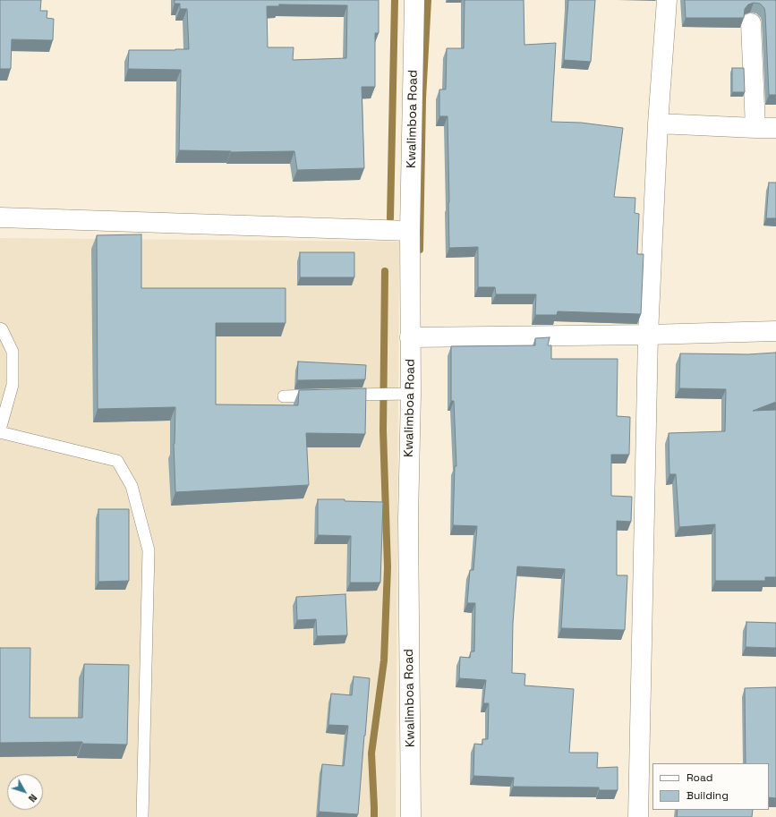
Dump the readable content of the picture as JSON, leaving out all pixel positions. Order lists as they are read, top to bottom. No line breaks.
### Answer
{"streets":{"street":["Kwalimboa Road"]},"legend":["Road","Building"],"north":"bottom right"}
